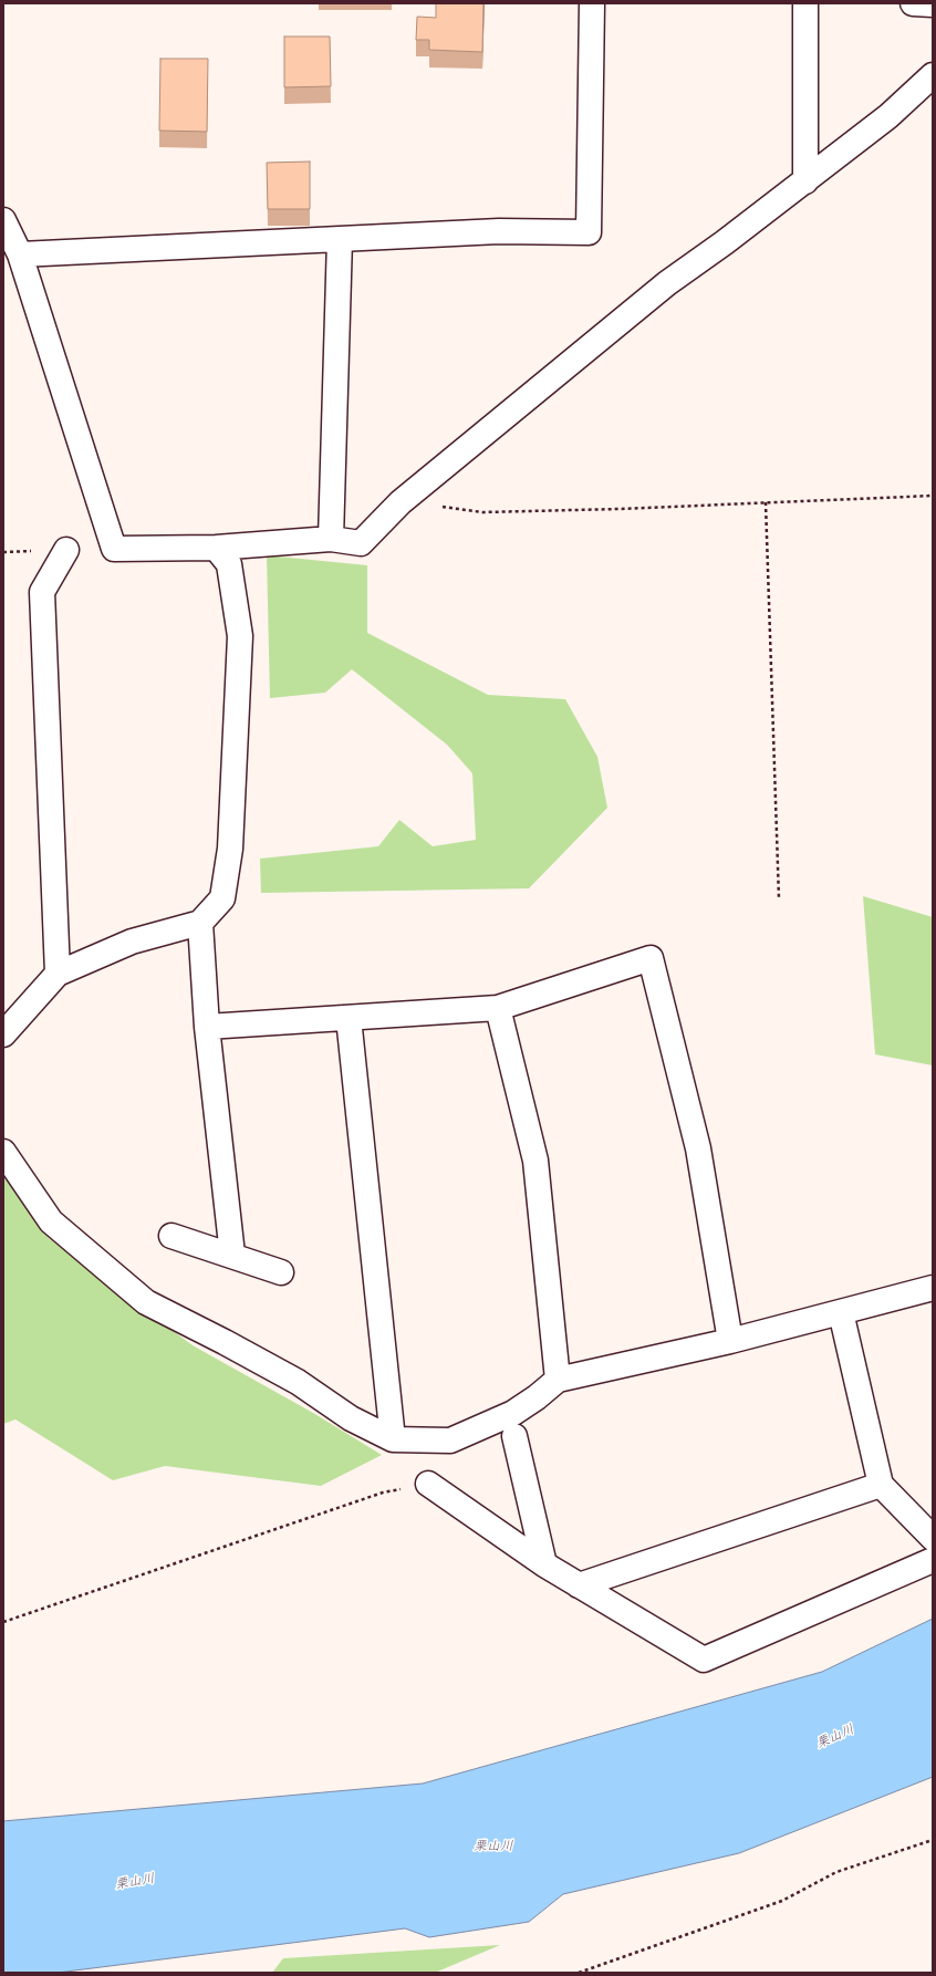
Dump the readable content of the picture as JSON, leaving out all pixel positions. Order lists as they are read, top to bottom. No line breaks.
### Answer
{"water":["栗山川"]}
